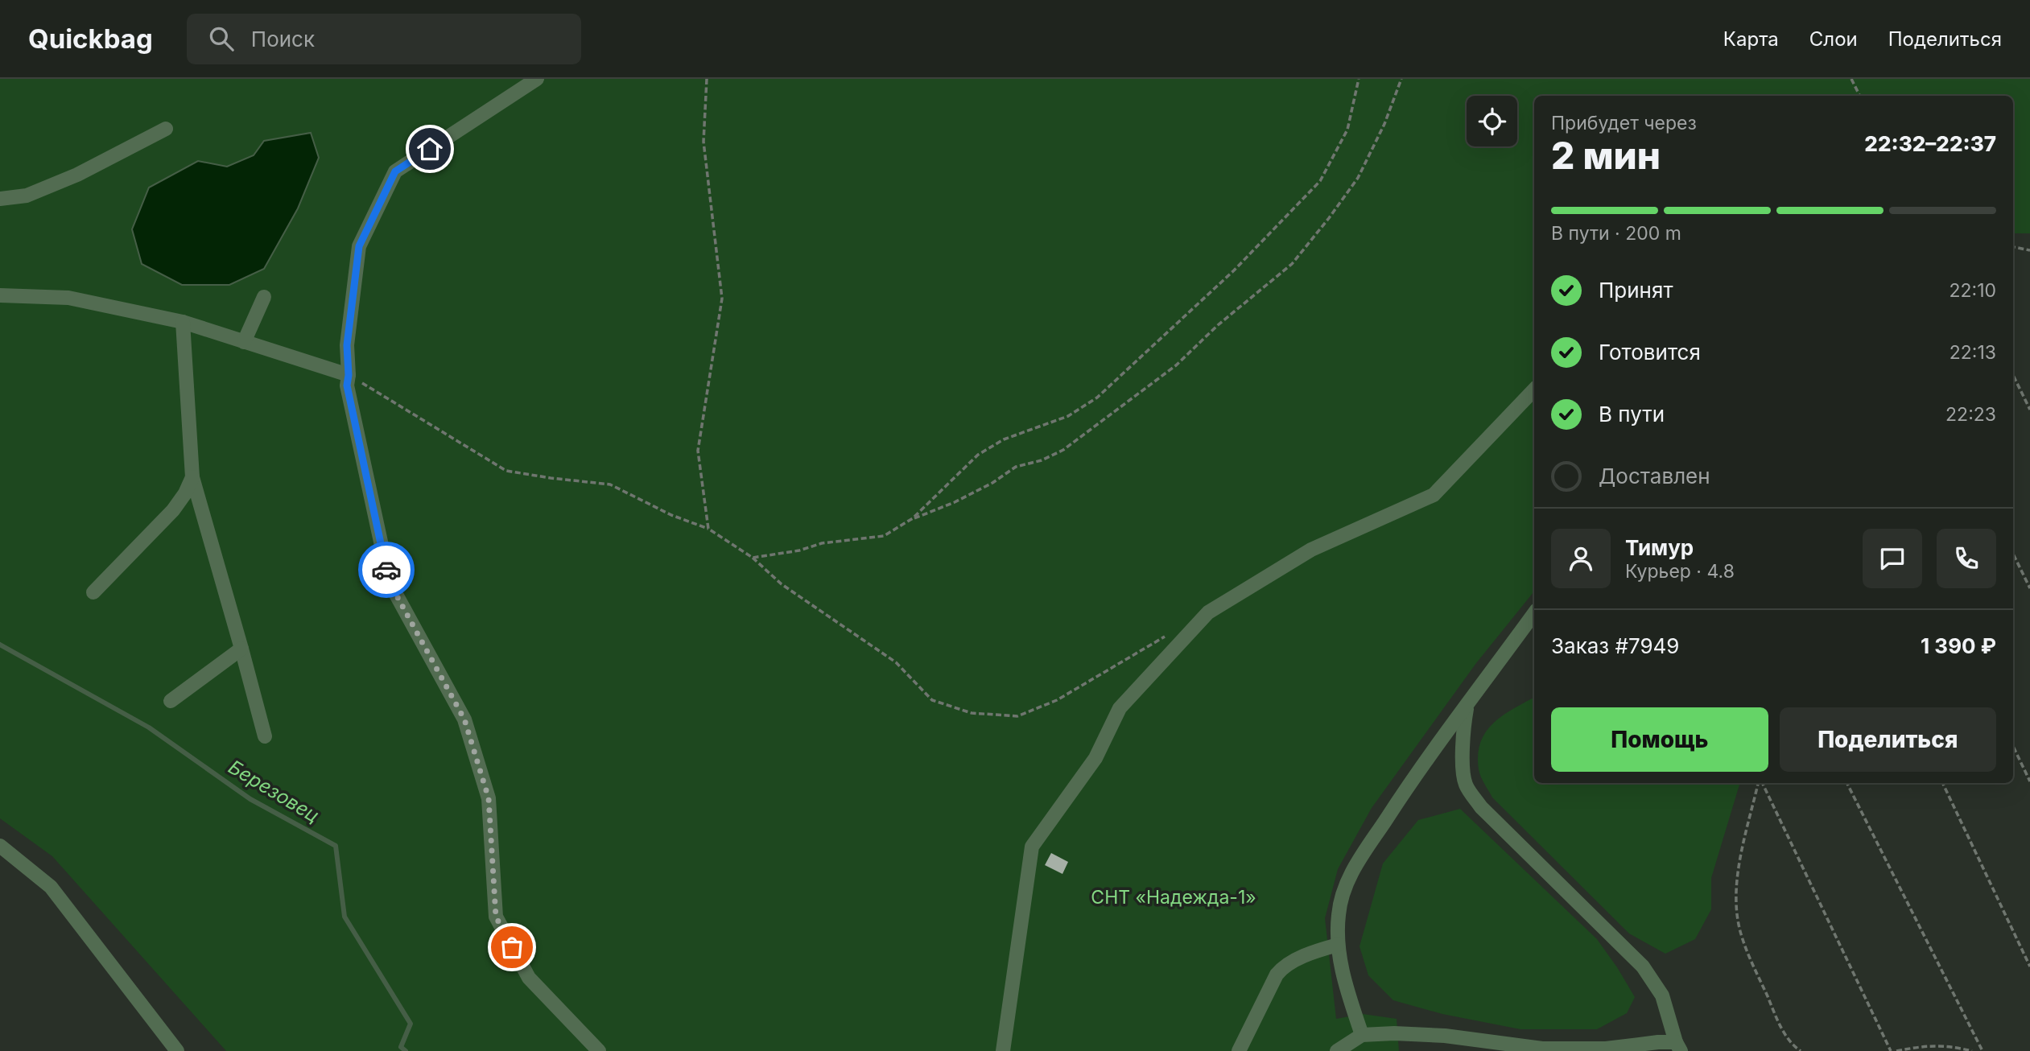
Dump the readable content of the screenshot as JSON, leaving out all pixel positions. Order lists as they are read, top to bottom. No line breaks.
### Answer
{"water":["Березовец"],"parks":["СНТ «Надежда-1»"],"page":{"header":"Quickbag","search":"Поиск","nav":["Карта","Слои","Поделиться"],"heading":["2 мин","Прибудет через","22:32–22:37"],"panel":["Тимур","Курьер · 4.8","Заказ #7949","1 390 ₽"],"bar":"В пути · 200 m","list":[["Принят","22:10"],["Готовится","22:13"],["В пути","22:23"],"Доставлен"],"buttons":["Помощь","Поделиться"]}}
